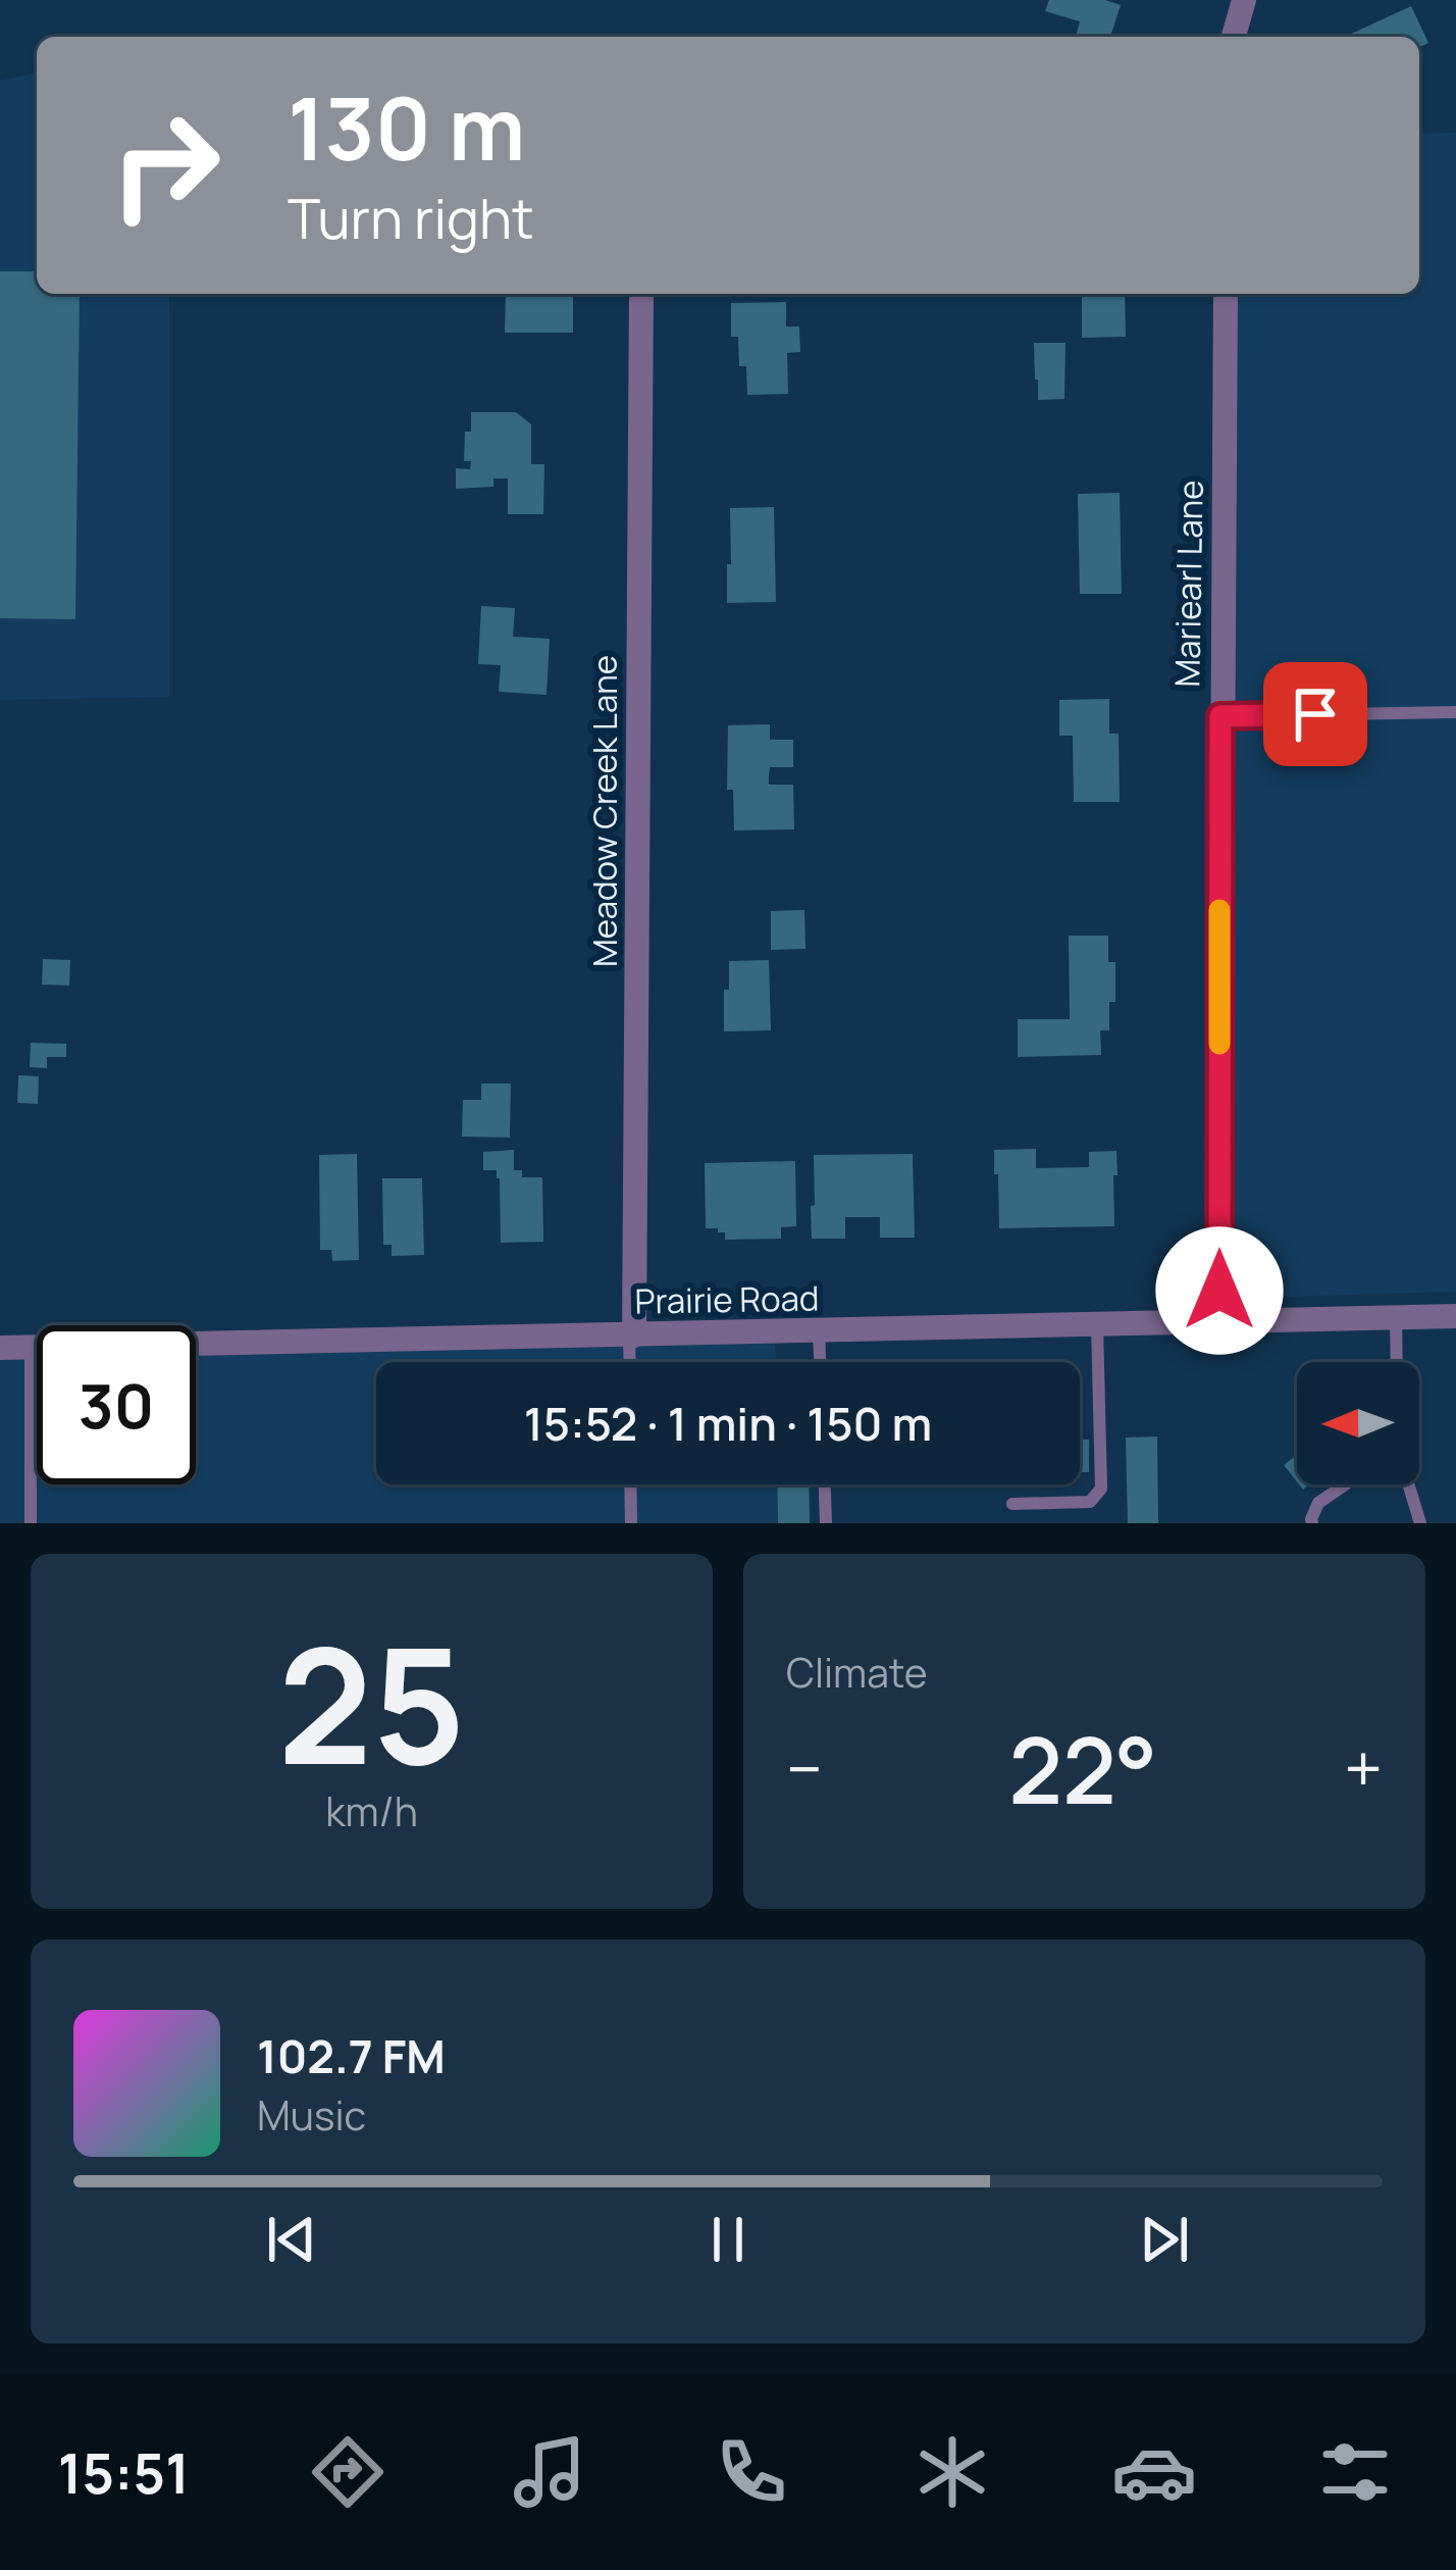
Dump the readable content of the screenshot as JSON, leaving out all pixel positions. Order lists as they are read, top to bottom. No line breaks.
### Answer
{"streets":{"street":["Mariearl Lane","Meadow Creek Lane","Prairie Road"]},"crossings":[["Mariearl Lane","Prairie Road"],["Meadow Creek Lane","Prairie Road"]],"north":"left","page":{"turn":["130 m","Turn right"],"limit":"30","trip":"15:52 · 1 min · 150 m","tile":[["25","km/h"],"Climate"],"heat":["−","22°","+"],"song":["102.7 FM","Music"],"tabs":"15:51"}}
